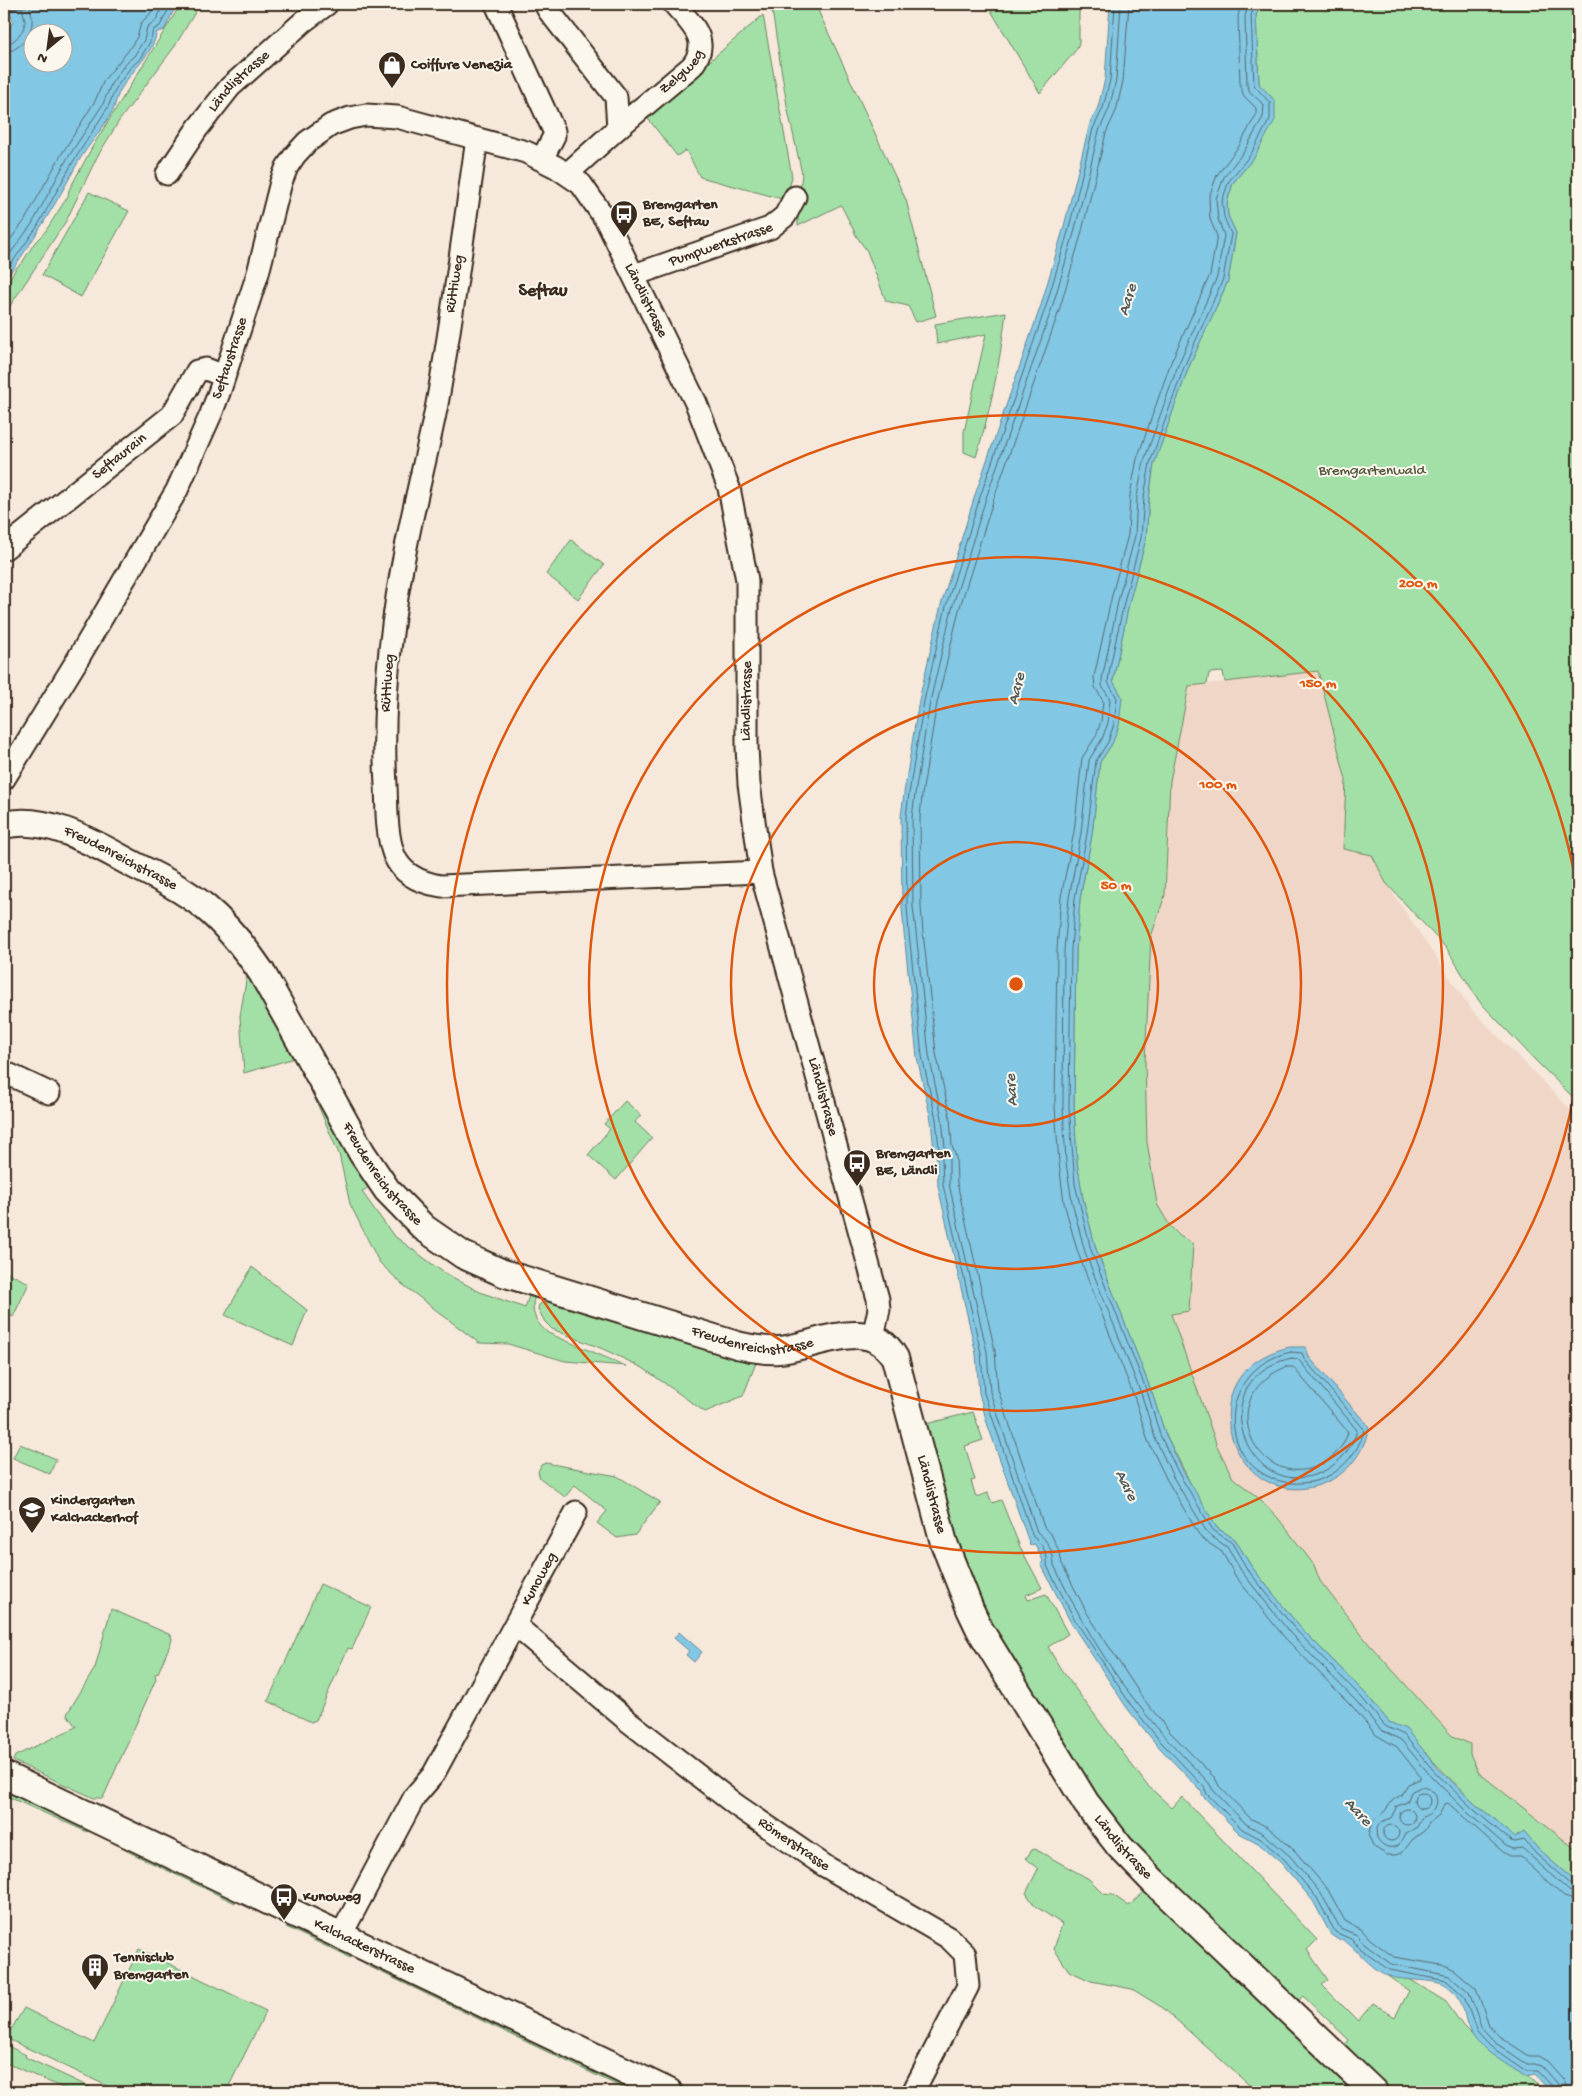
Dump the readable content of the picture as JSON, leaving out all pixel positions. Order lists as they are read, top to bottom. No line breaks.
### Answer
{"streets":{"street":["Zelgweg","Ländlistrasse","Pumpwerkstrasse","Rüttiweg","Seftaustrasse","Seftaurain","Freudenreichstrasse","Kunoweg","Römerstrasse","Kalchackerstrasse"]},"crossings":[["Zelgweg","Ländlistrasse"],["Ländlistrasse","Pumpwerkstrasse"],["Ländlistrasse","Rüttiweg"],["Ländlistrasse","Seftaustrasse"],["Ländlistrasse","Freudenreichstrasse"],["Rüttiweg","Seftaustrasse"],["Seftaustrasse","Seftaurain"],["Kunoweg","Römerstrasse"],["Kunoweg","Kalchackerstrasse"]],"districts":["Seftau"],"water":["Aare"],"parks":["Bremgartenwald"],"places":{"shop":["Coiffure Venezia"],"bus stop":["Bremgarten BE, Seftau","Bremgarten BE, Ländli","Kunoweg"],"school or university":["Kindergarten Kalchackerhof"],"building":["Tennisclub Bremgarten"]},"north":"bottom left","rings":["200 m","150 m","100 m","50 m"]}
